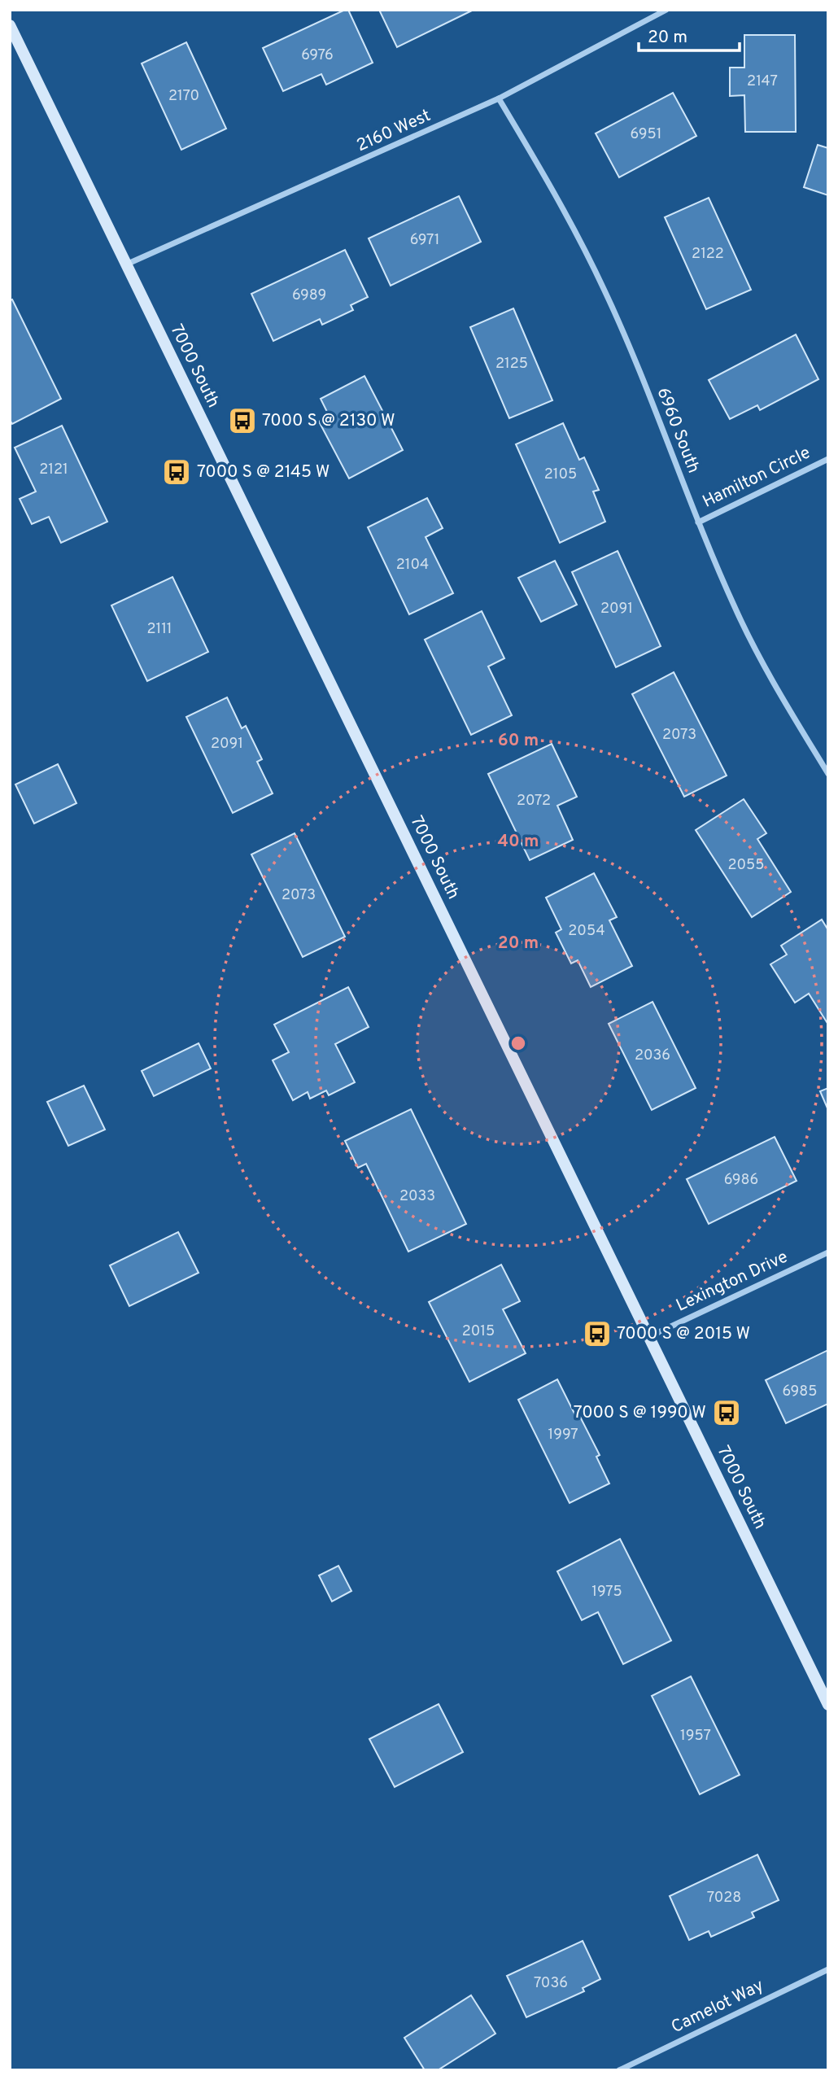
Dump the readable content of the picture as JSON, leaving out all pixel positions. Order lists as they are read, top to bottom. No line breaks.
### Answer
{"streets":{"main road":["7000 South"],"street":["2160 West","6960 South","Hamilton Circle","Lexington Drive","Camelot Way"]},"crossings":[["2160 West","7000 South"],["2160 West","6960 South"],["7000 South","Lexington Drive"],["6960 South","Hamilton Circle"]],"places":{"bus stop":["7000 S @ 2130 W","7000 S @ 2145 W","7000 S @ 2015 W","7000 S @ 1990 W"]},"house_numbers":["6976","2147","2170","6951","6971","2122","6989","2125","2121","2105","2104","2091","2111","2073","2091","2072","2055","2073","2054","2036","6986","2033","2015","6985","1997","1975","1957","7028","7036"],"scale_bar":"20 m","rings":["60 m","40 m","20 m"]}
